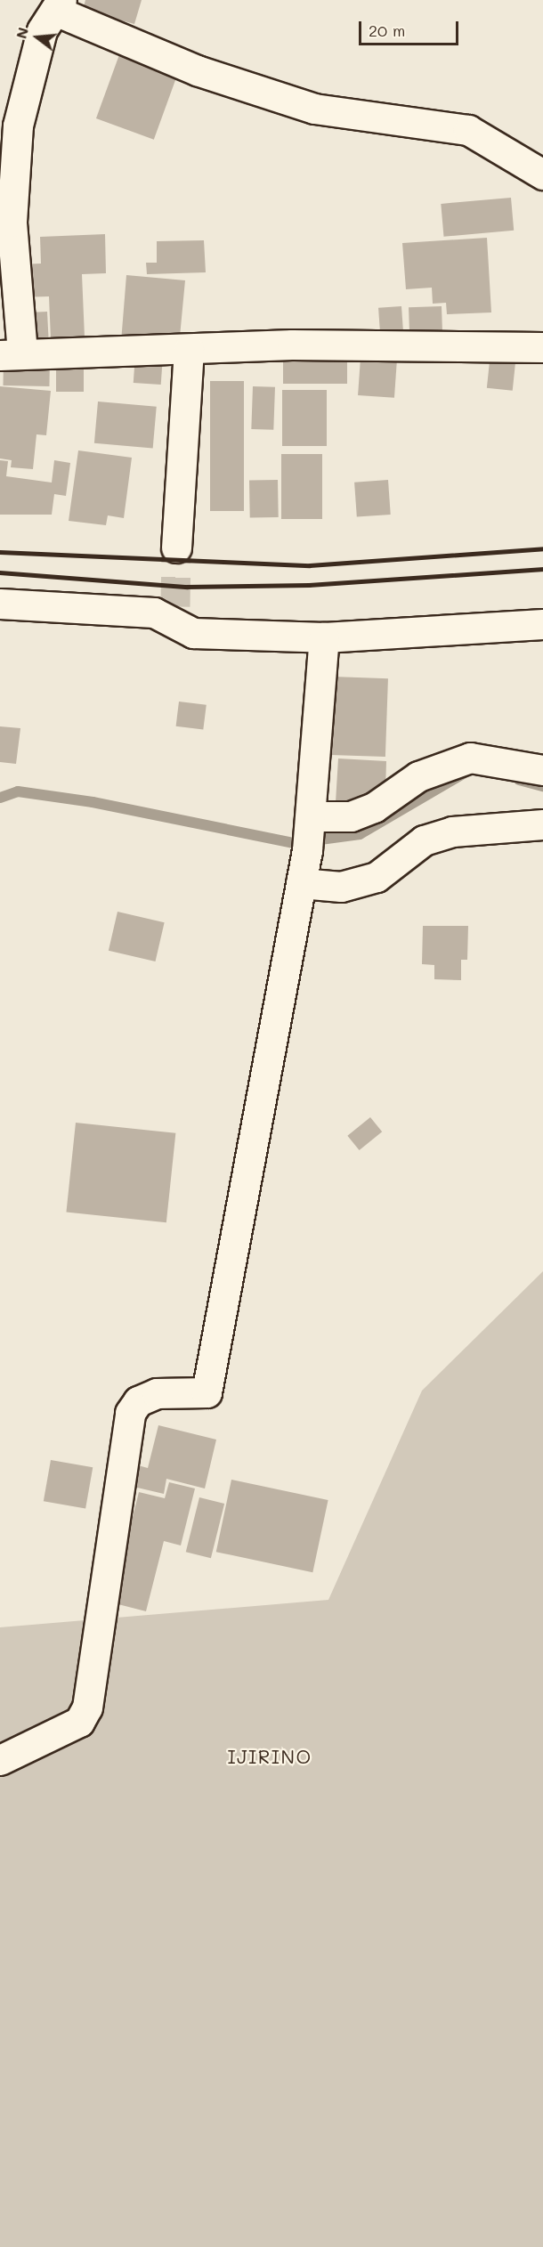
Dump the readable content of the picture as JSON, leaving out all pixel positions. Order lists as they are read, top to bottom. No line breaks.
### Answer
{"districts":["IJIRINO"],"scale_bar":"20 m","north":"left"}
